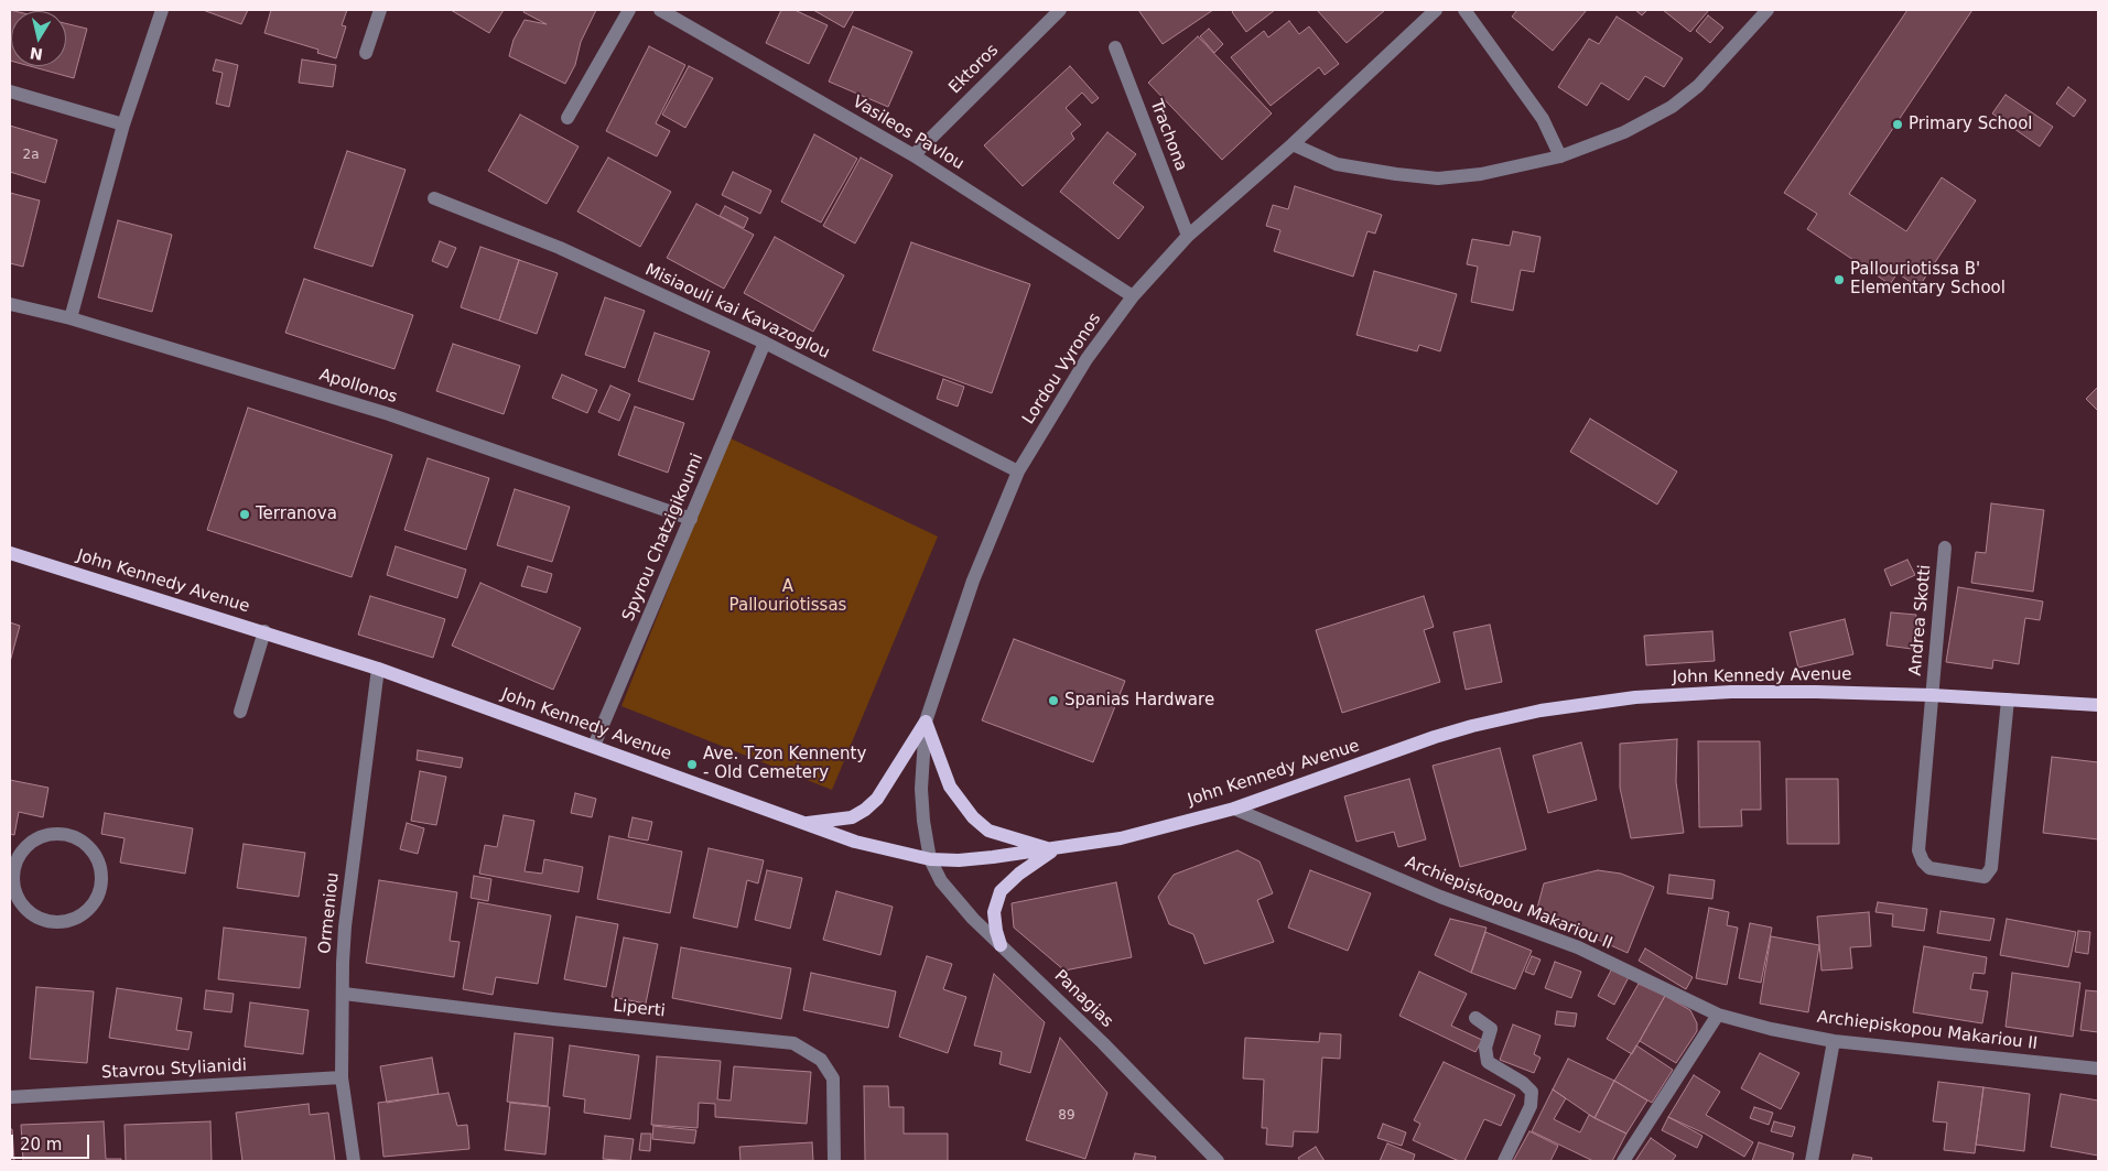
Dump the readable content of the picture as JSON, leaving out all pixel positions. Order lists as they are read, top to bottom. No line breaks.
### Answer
{"streets":{"main road":["John Kennedy Avenue"],"street":["Ektoros","Vasileos Pavlou","Trachona","Misiaouli kai Kavazoglou","Lordou Vyronos","Apollonos","Spyrou Chatzigikoumi","Andrea Skotti","Archiepiskopou Makariou II","Ormeniou","Panagias","Liperti","Stavrou Stylianidi"]},"crossings":[["Ektoros","Vasileos Pavlou"],["Vasileos Pavlou","Lordou Vyronos"],["Trachona","Lordou Vyronos"],["Misiaouli kai Kavazoglou","Lordou Vyronos"],["Misiaouli kai Kavazoglou","Spyrou Chatzigikoumi"],["Lordou Vyronos","John Kennedy Avenue"],["Lordou Vyronos","Panagias"],["Apollonos","Spyrou Chatzigikoumi"],["Spyrou Chatzigikoumi","John Kennedy Avenue"],["John Kennedy Avenue","Andrea Skotti"],["John Kennedy Avenue","Archiepiskopou Makariou II"],["John Kennedy Avenue","Ormeniou"],["John Kennedy Avenue","Panagias"],["Ormeniou","Liperti"],["Ormeniou","Stavrou Stylianidi"]],"parks":["A Pallouriotissas"],"places":["Primary School","Pallouriotissa B' Elementary School","Terranova","Spanias Hardware","Ave. Tzon Kennenty - Old Cemetery"],"house_numbers":["2a","89"],"scale_bar":"20 m","north":"bottom"}
